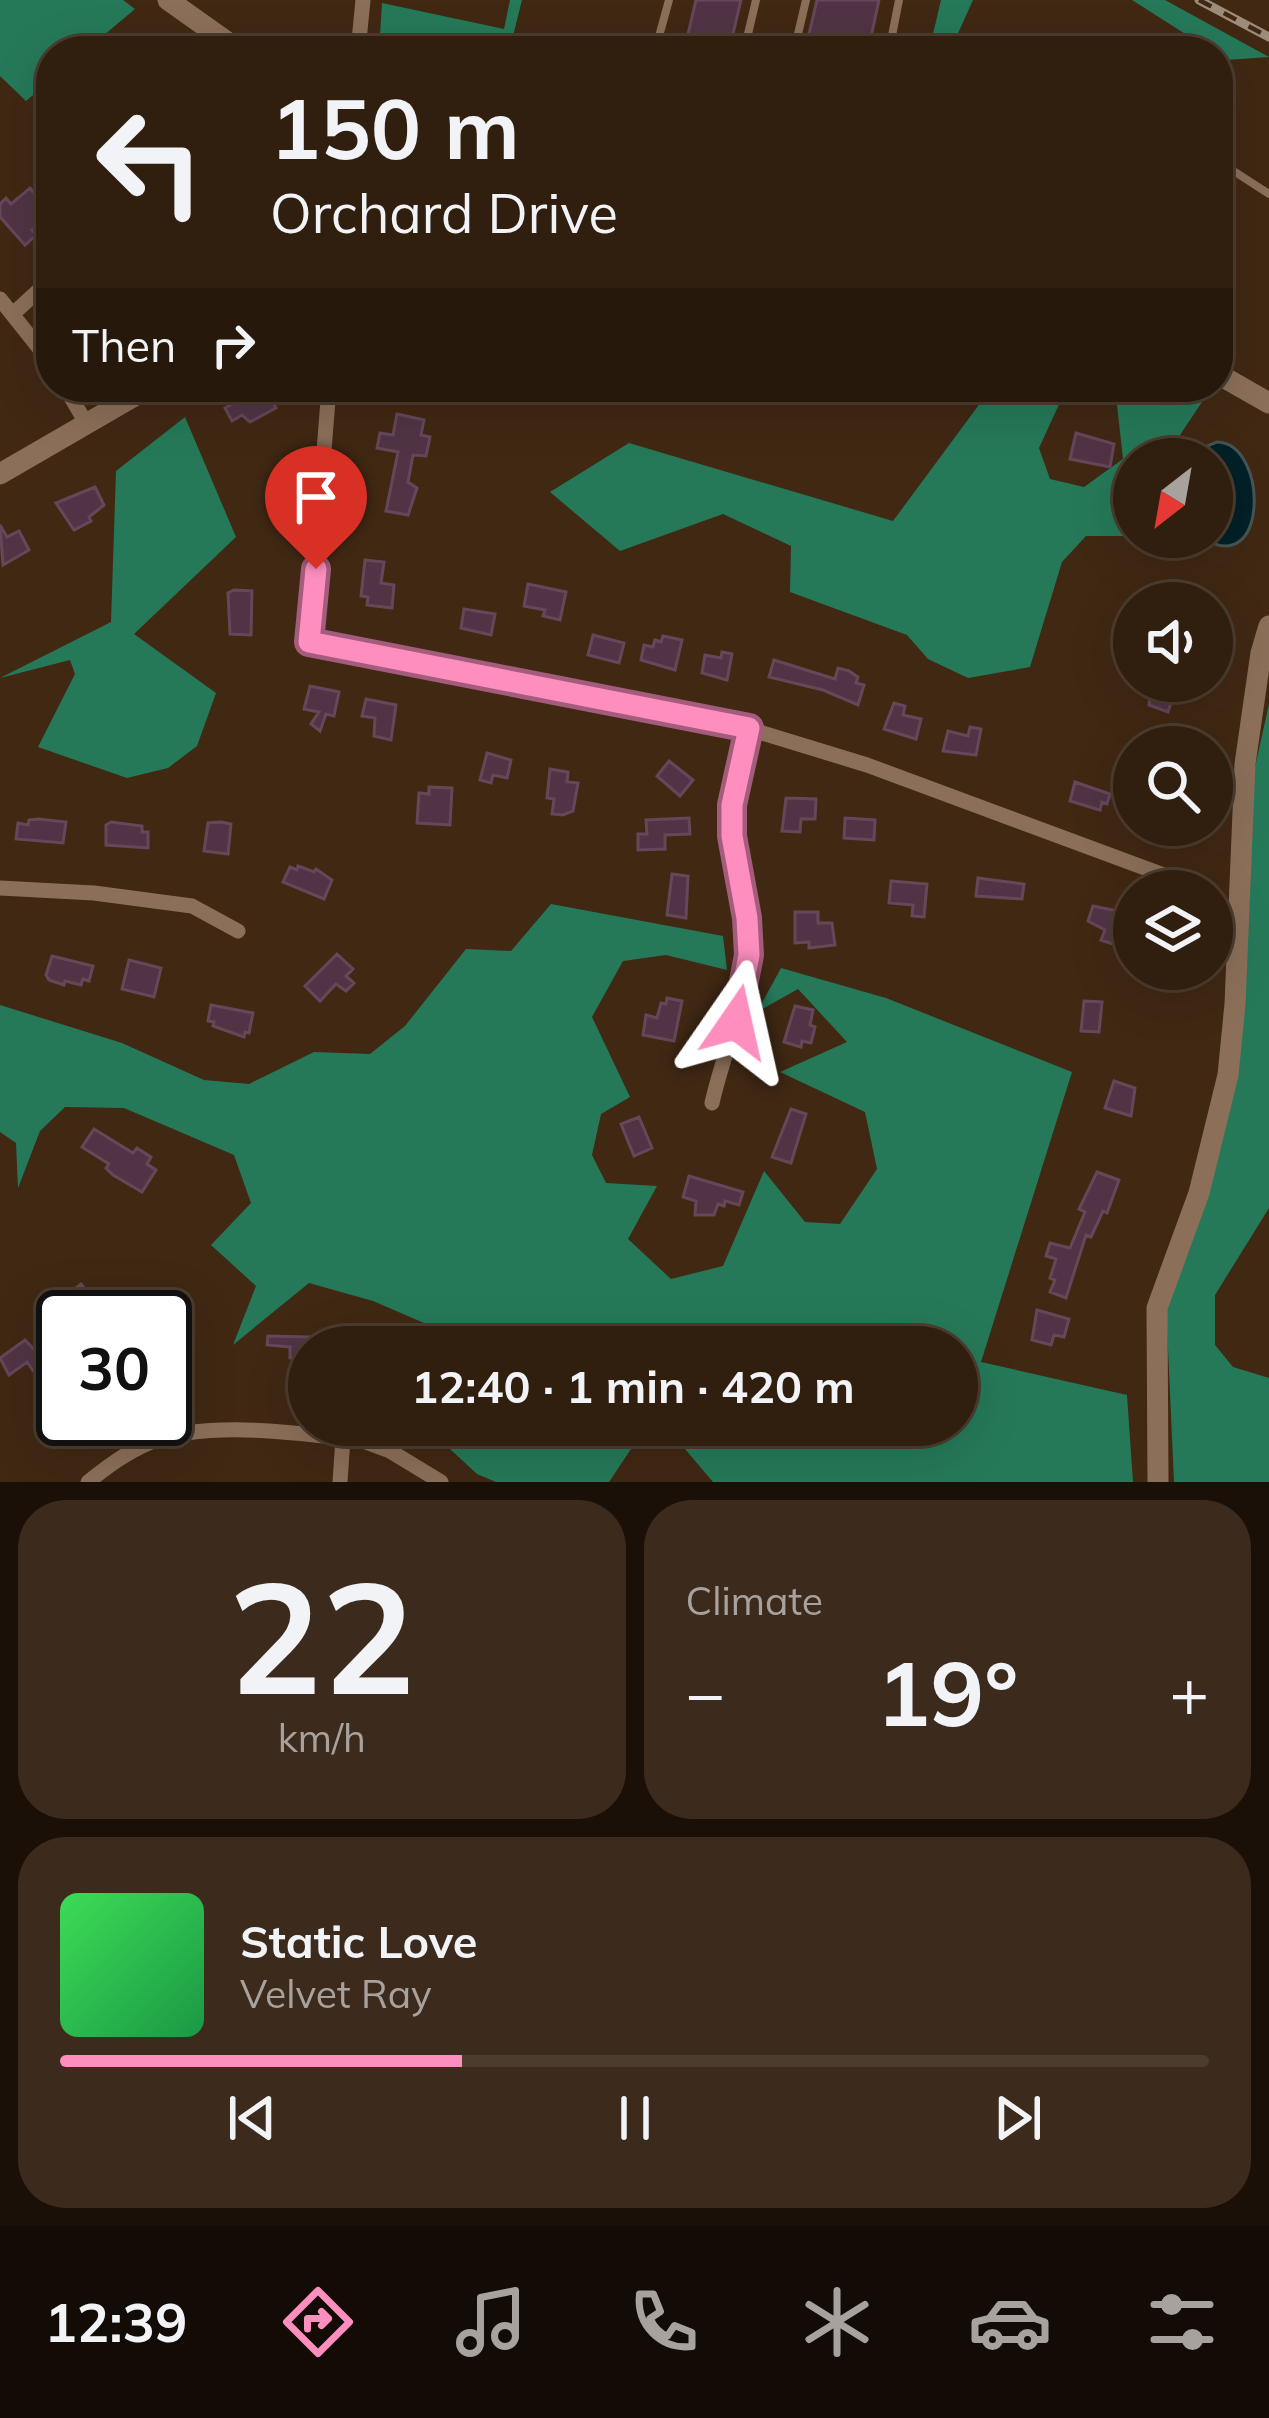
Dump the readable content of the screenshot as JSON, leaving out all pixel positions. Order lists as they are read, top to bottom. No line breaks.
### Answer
{"north":"bottom left","page":{"turn":["150 m","Orchard Drive"],"then":"Then","limit":"30","trip":"12:40 · 1 min · 420 m","tile":[["22","km/h"],"Climate"],"heat":["−","19°","+"],"song":["Static Love","Velvet Ray"],"tabs":"12:39"}}
